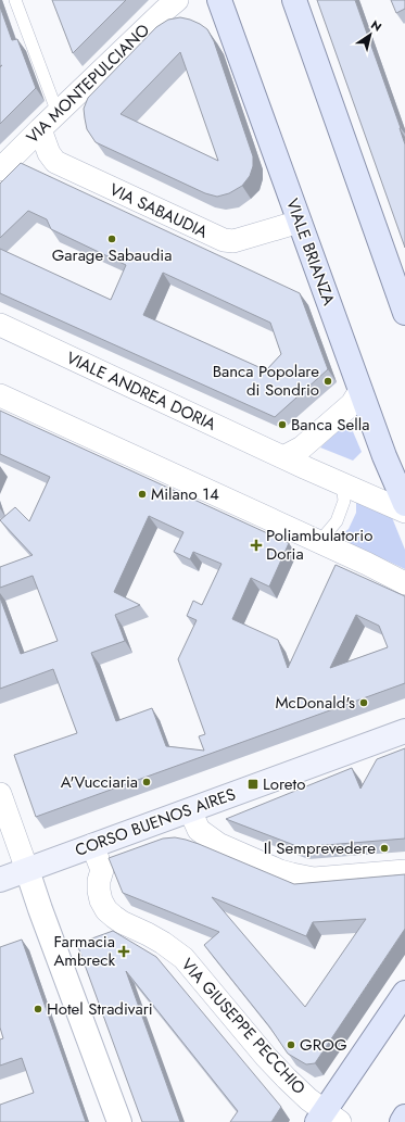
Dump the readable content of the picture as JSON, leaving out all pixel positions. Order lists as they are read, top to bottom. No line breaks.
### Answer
{"streets":{"main road":["VIALE BRIANZA","CORSO BUENOS AIRES"],"street":["VIA MONTEPULCIANO","VIA SABAUDIA","VIALE ANDREA DORIA","VIA GIUSEPPE PECCHIO"]},"crossings":[["VIA MONTEPULCIANO","VIA SABAUDIA"],["VIA SABAUDIA","VIALE BRIANZA"],["CORSO BUENOS AIRES","VIA GIUSEPPE PECCHIO"]],"places":{"other":["Garage Sabaudia","Banca Popolare di Sondrio","Banca Sella","Milano 14","McDonald's","A'Vucciaria","Il Semprevedere","Hotel Stradivari","GROG"],"health":["Poliambulatorio Doria","Farmacia Ambreck"],"transit":["Loreto"]},"north":"top right"}
